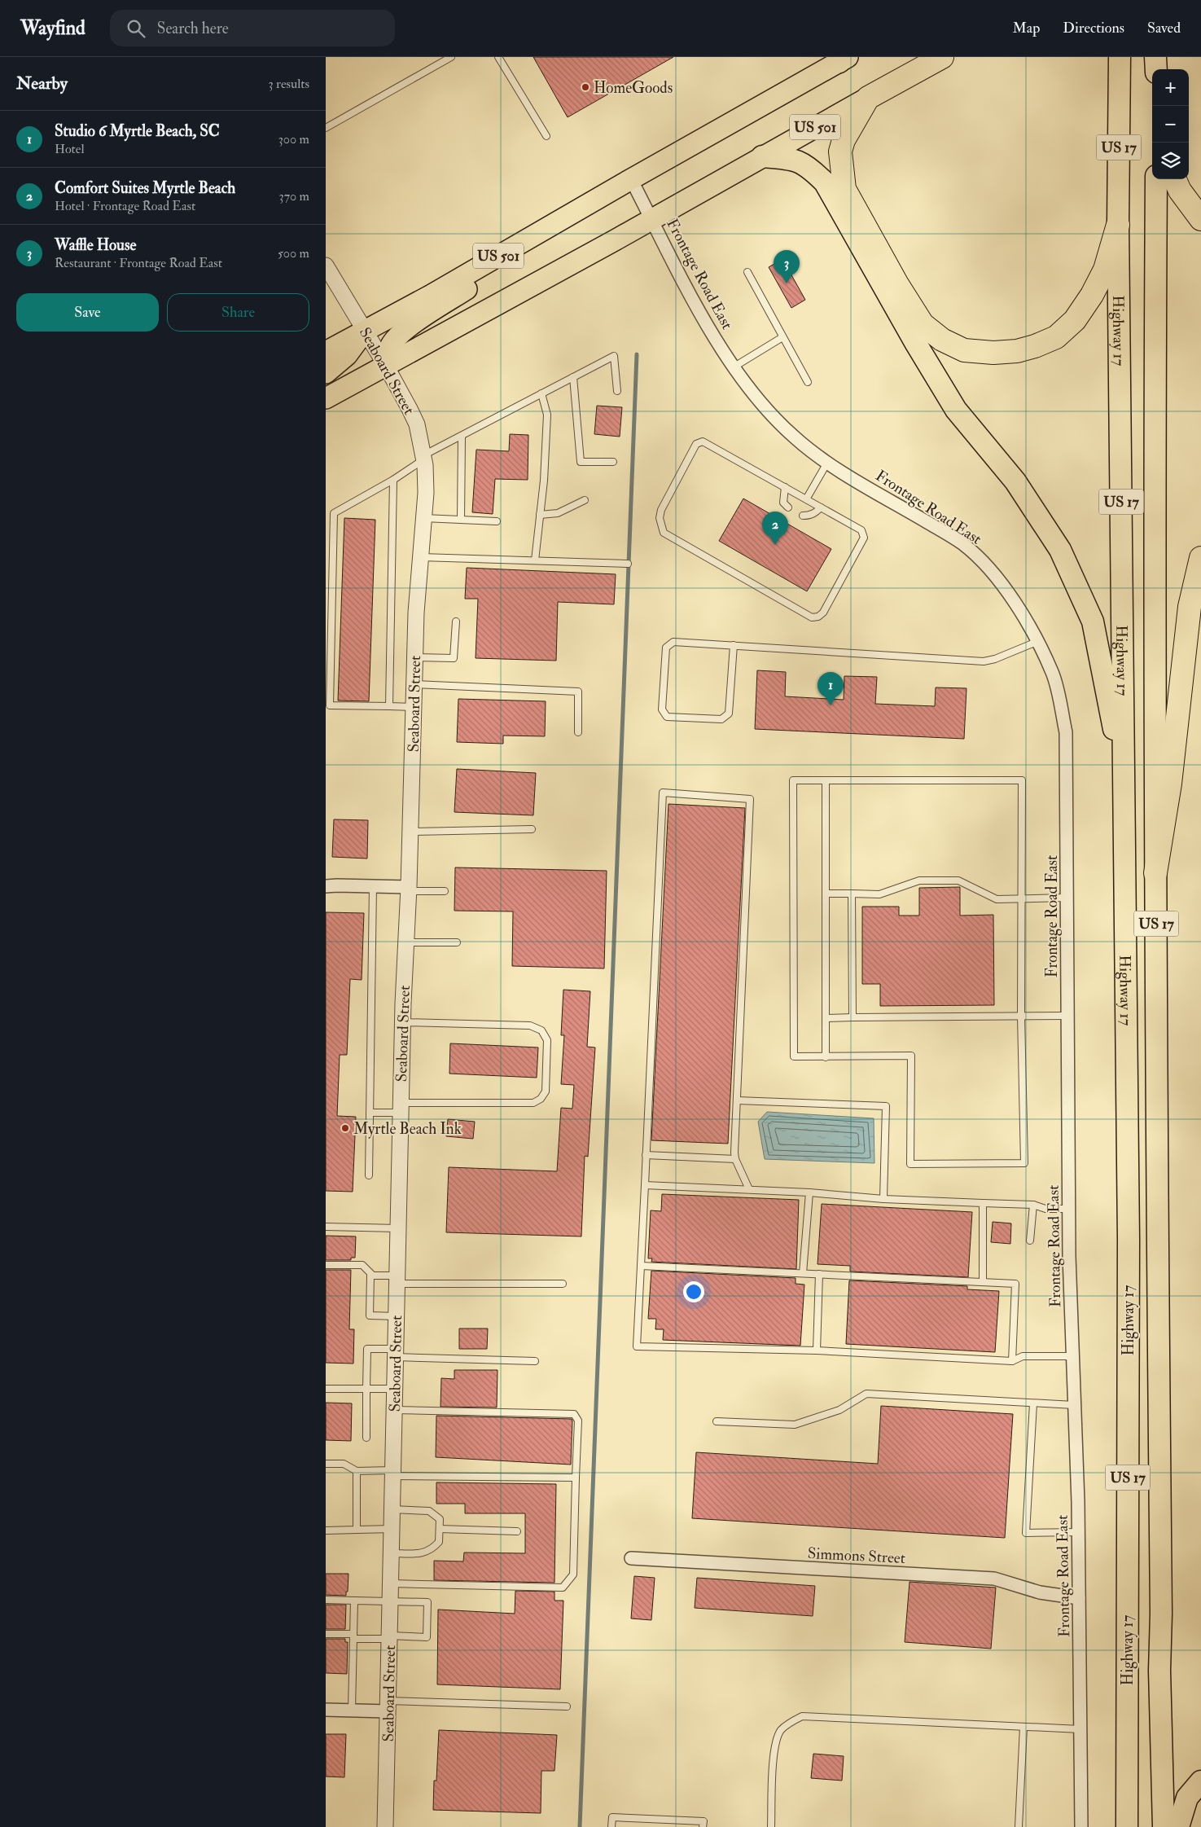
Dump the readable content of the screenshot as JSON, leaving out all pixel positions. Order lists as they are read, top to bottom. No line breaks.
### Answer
{"streets":{"highway":["US 501","US 17","Highway 17"],"street":["Frontage Road East","Seaboard Street","Simmons Street"]},"crossings":[["US 501","Frontage Road East"],["US 501","Seaboard Street"],["Frontage Road East","Simmons Street"]],"places":["HomeGoods","Myrtle Beach Ink"],"page":{"header":"Wayfind","search":"Search here","nav":["Map","Directions","Saved"],"heading":["Nearby","3 results"],"map_buttons":["+","−"],"list":[{"mark":"1","name":"Studio 6 Myrtle Beach, SC","note":"Hotel","value":"300 m"},{"mark":"2","name":"Comfort Suites Myrtle Beach","note":"Hotel · Frontage Road East","value":"370 m"},{"mark":"3","name":"Waffle House","note":"Restaurant · Frontage Road East","value":"500 m"}],"pins":["3","2","1"],"buttons":["Save","Share"]}}
